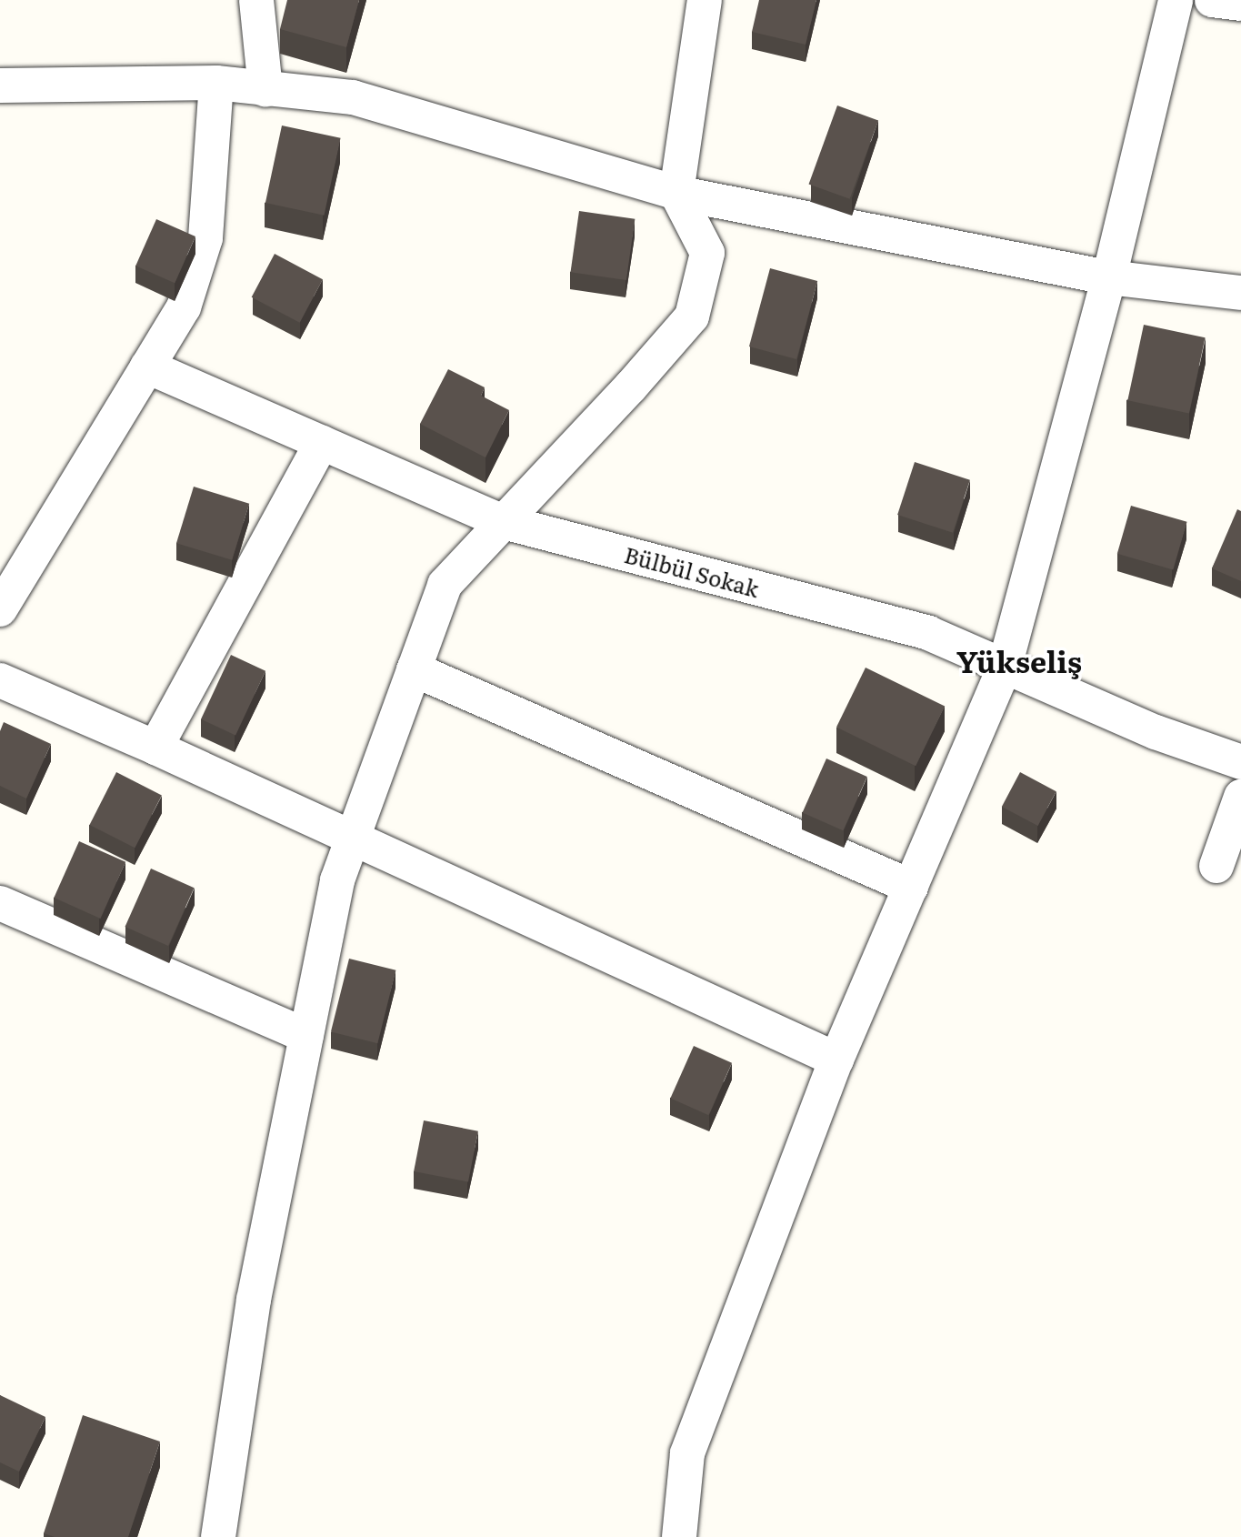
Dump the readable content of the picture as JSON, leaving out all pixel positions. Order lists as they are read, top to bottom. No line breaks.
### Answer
{"streets":{"street":["Bülbül Sokak"]},"districts":["Yükseliş"]}
